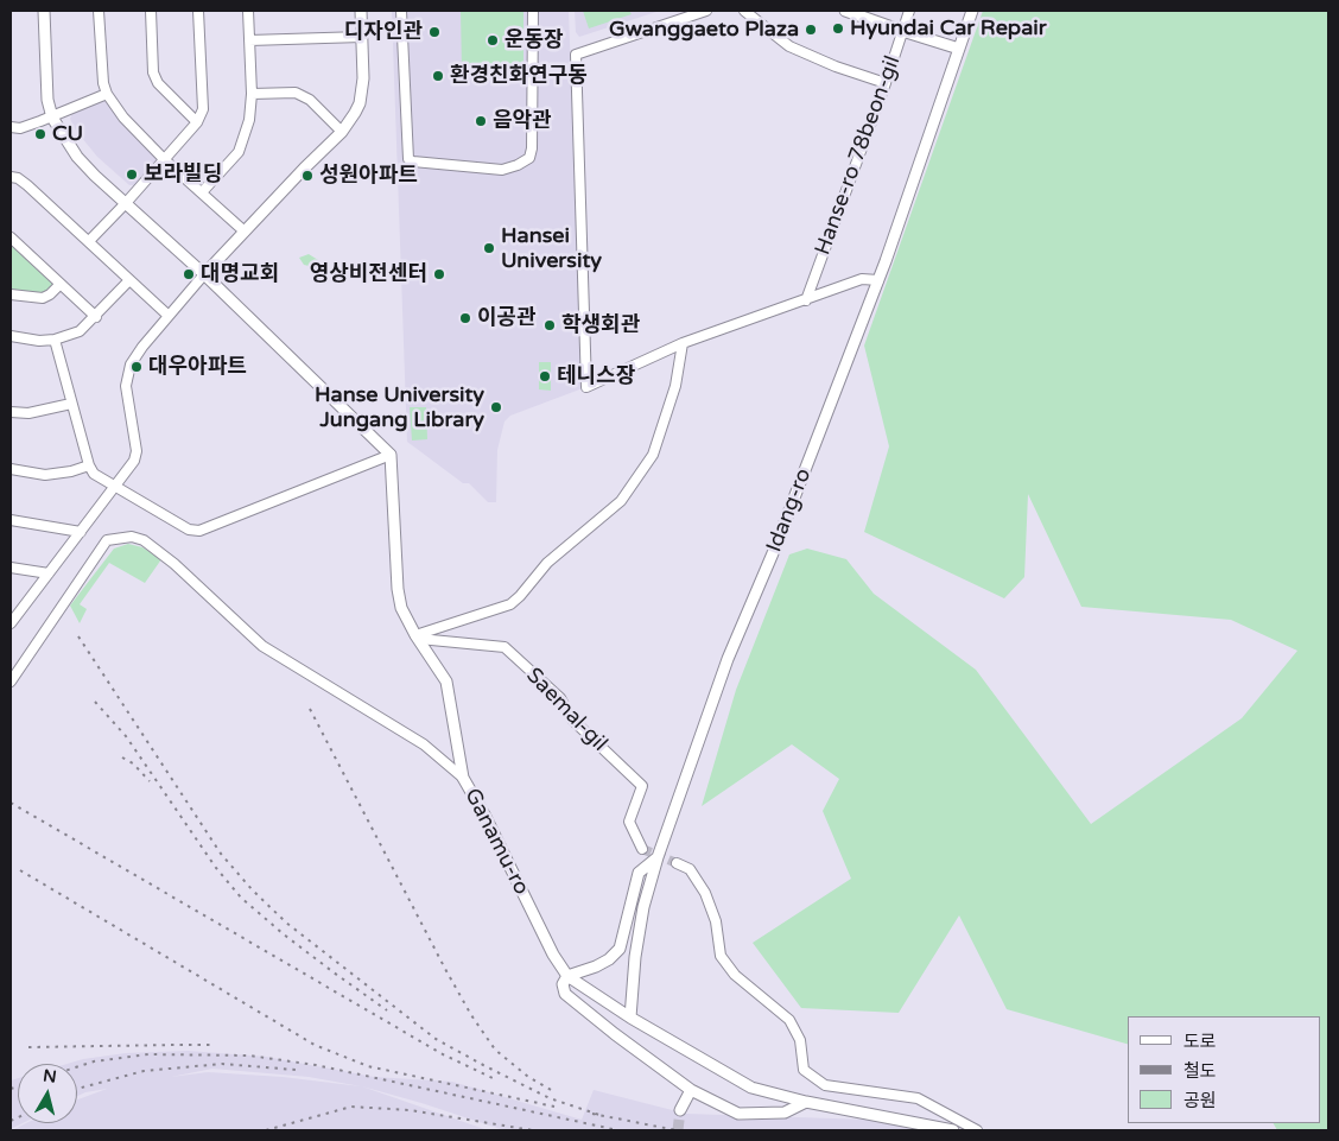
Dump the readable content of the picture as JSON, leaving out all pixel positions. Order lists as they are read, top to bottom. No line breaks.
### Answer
{"streets":{"street":["Hanse-ro 78beon-gil","Idang-ro","Saemal-gil","Ganamu-ro"]},"crossings":[["Idang-ro","Ganamu-ro"]],"places":["Hyundai Car Repair","Gwanggaeto Plaza","디자인관","운동장","환경친화연구동","음악관","CU","보라빌딩","성원아파트","Hansei University","대명교회","영상비전센터","이공관","학생회관","대우아파트","테니스장","Hanse University Jungang Library"],"legend":["도로","철도","공원"],"north":"top"}
